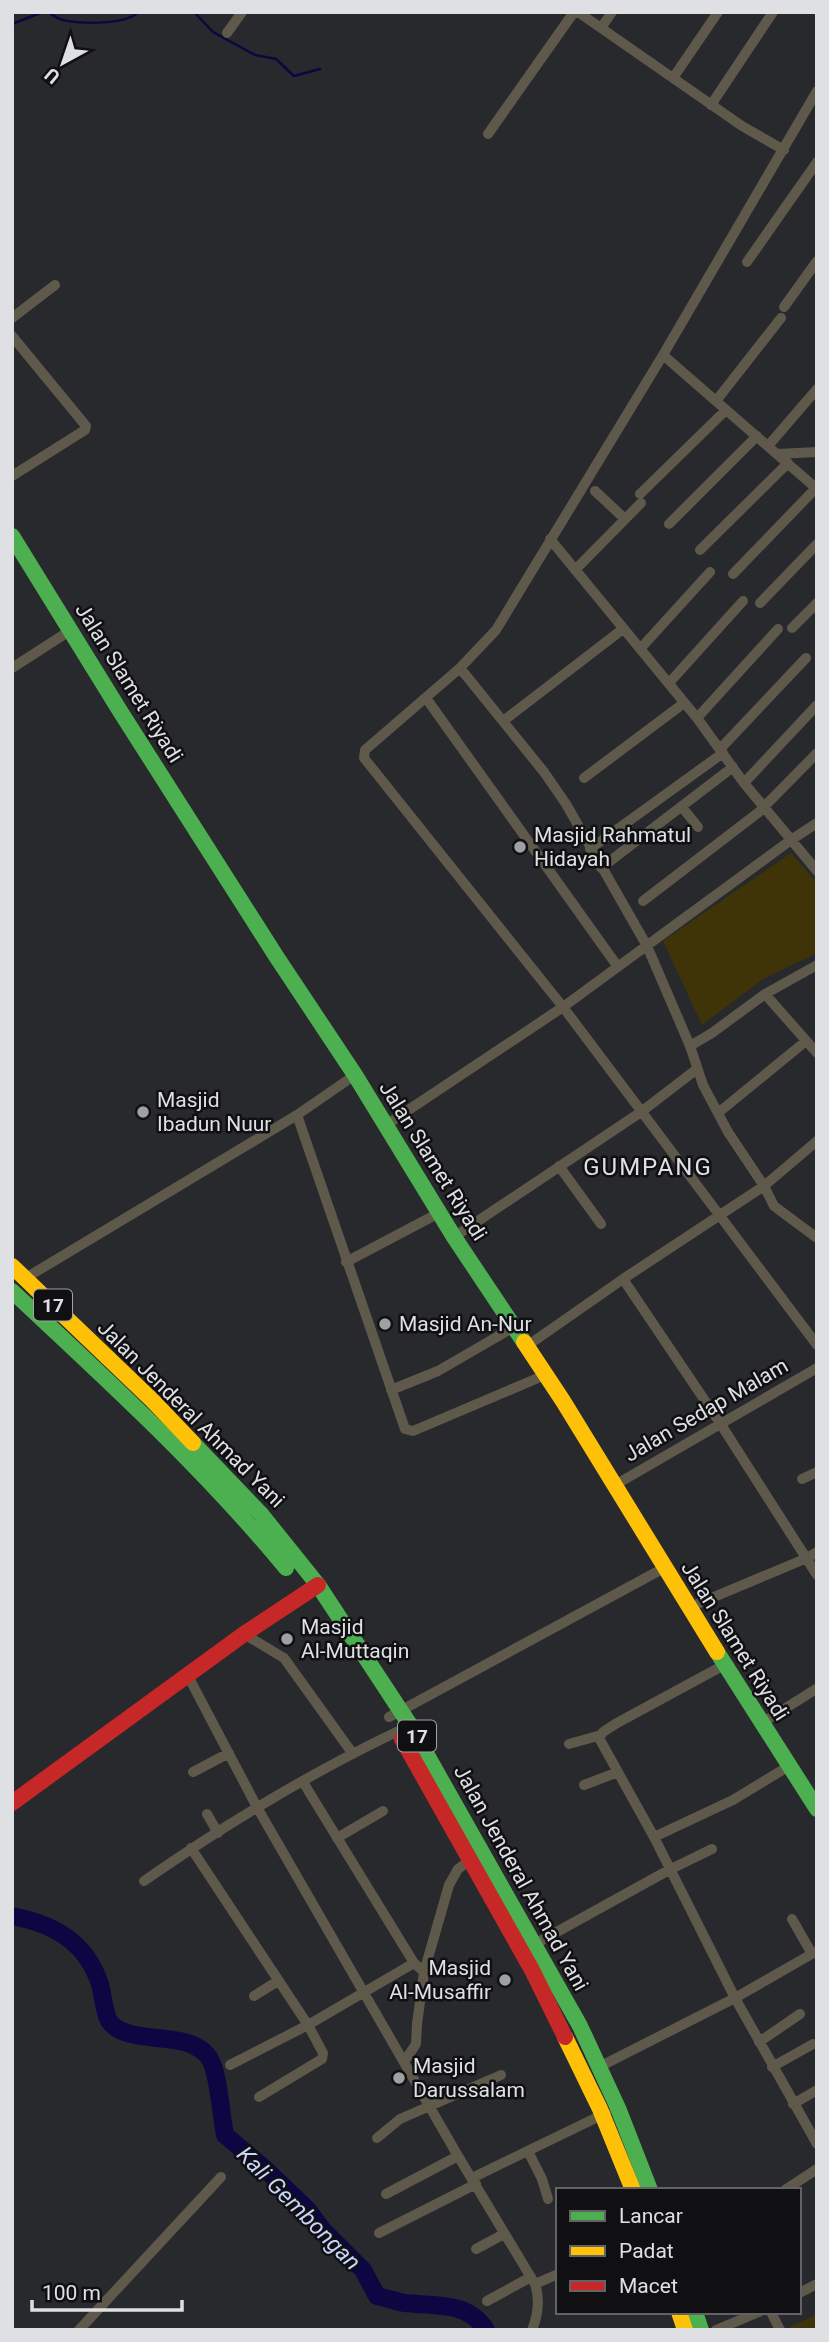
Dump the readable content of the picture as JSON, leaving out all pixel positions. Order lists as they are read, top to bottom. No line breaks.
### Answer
{"streets":{"main road":["Jalan Slamet Riyadi","17","Jalan Jenderal Ahmad Yani"],"street":["Jalan Sedap Malam"]},"crossings":[["Jalan Slamet Riyadi","Jalan Sedap Malam"]],"districts":["GUMPANG"],"water":["Kali Gembongan"],"places":["Masjid Rahmatul Hidayah","Masjid Ibadun Nuur","Masjid An-Nur","Masjid Al-Muttaqin","Masjid Al-Musaffir","Masjid Darussalam"],"legend":["Lancar","Padat","Macet"],"scale_bar":"100 m","north":"bottom left"}
